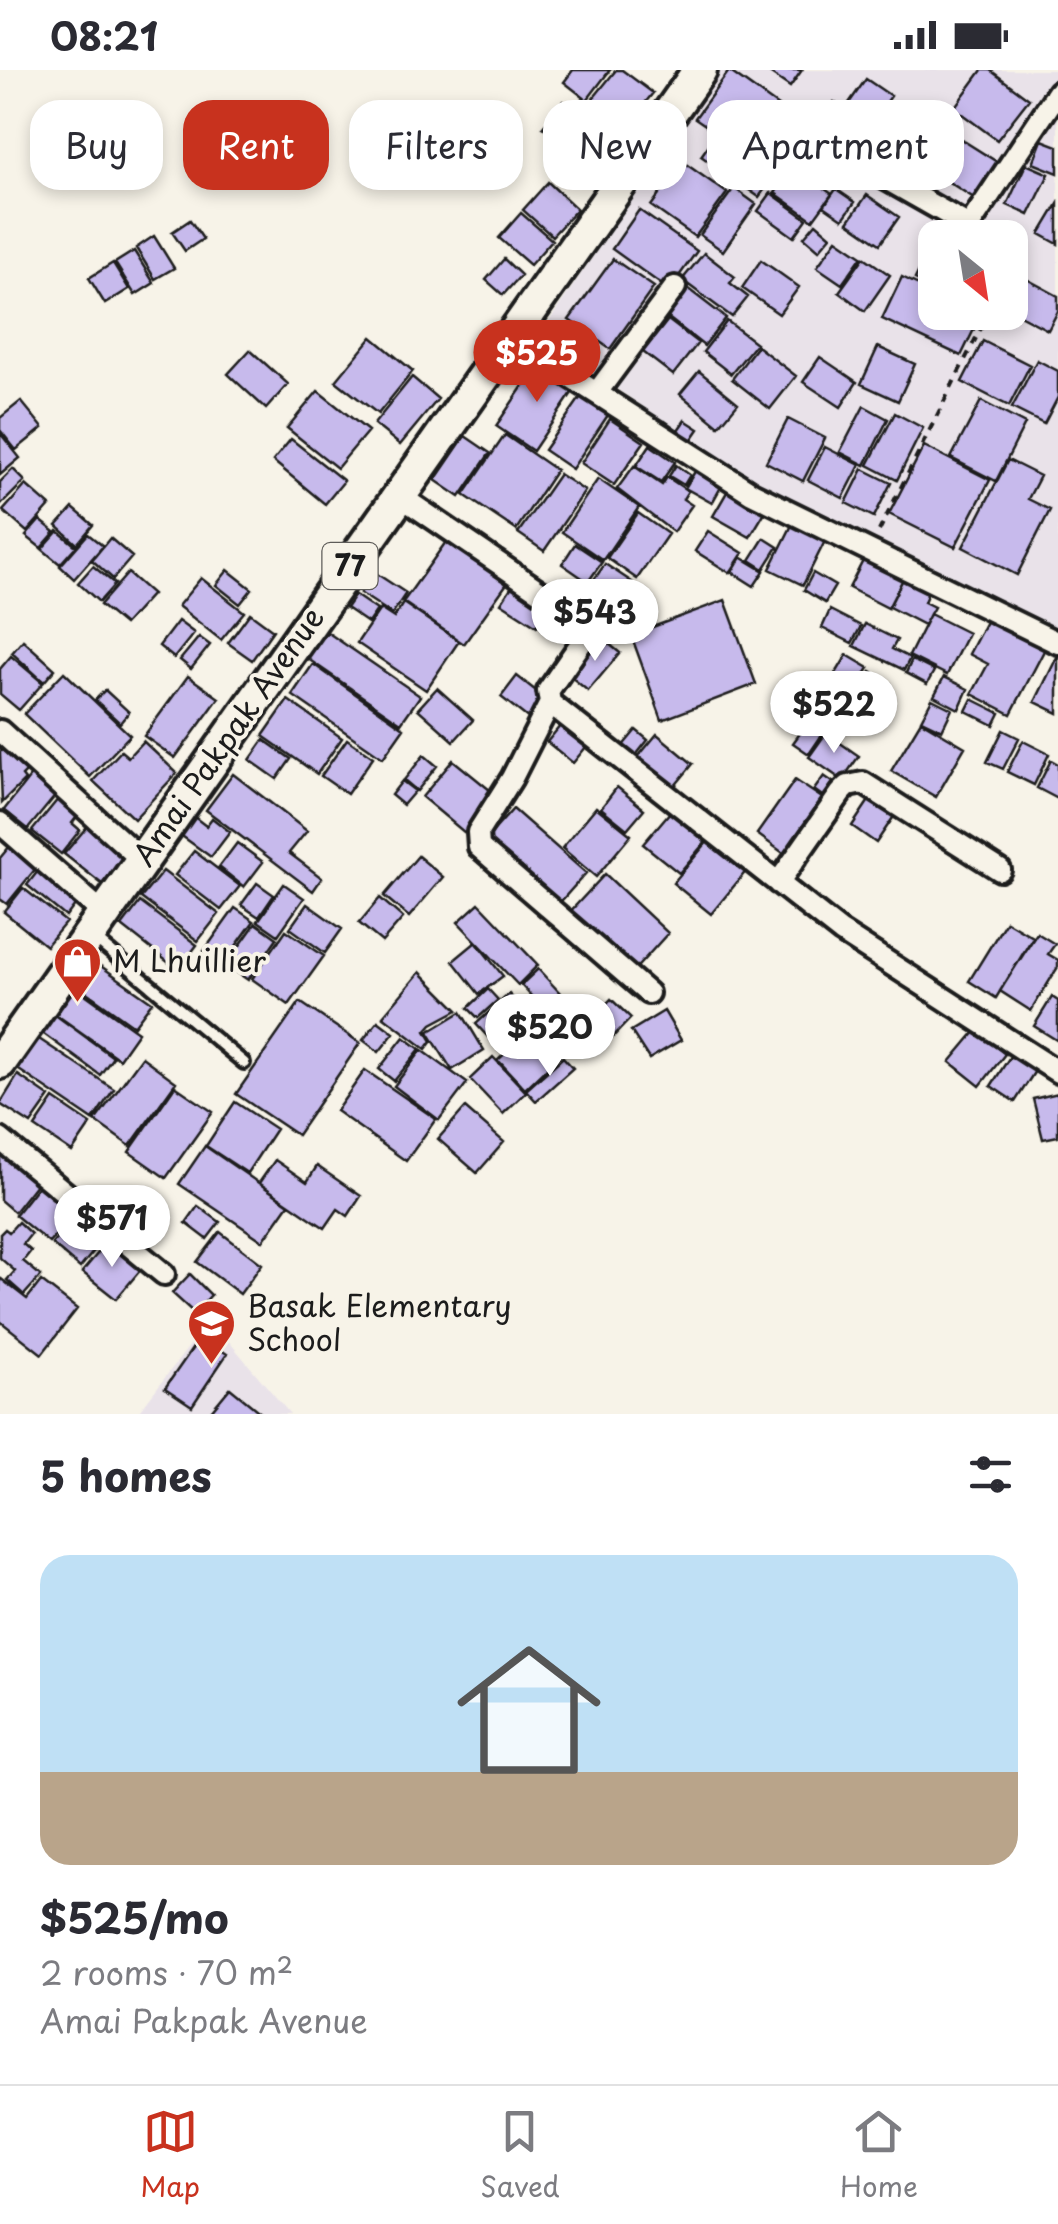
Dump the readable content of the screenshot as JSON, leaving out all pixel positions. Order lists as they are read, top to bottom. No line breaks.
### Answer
{"streets":{"highway":["77","Amai Pakpak Avenue"]},"places":{"shop":["M Lhuillier"],"school or university":["Basak Elementary School"]},"north":"bottom right","page":{"status":"08:21","chip":["Buy","Rent","Filters","New","Apartment"],"price":["$525","$543","$522","$520","$571"],"heading":"5 homes","list":[{"name":"$525/mo","note":"2 rooms · 70 m² · Amai Pakpak Avenue"}],"tabs":["Map","Saved","Home"]}}
